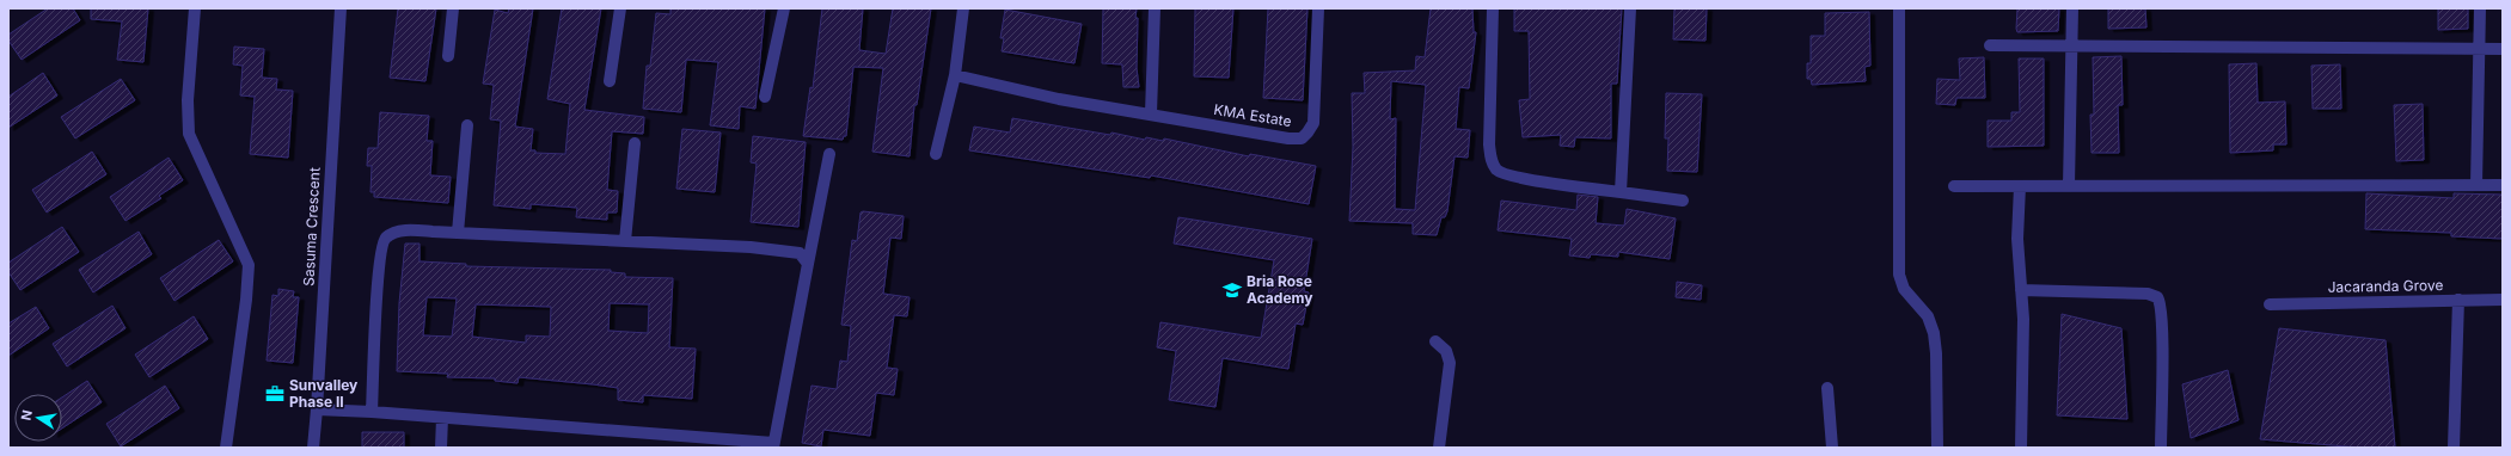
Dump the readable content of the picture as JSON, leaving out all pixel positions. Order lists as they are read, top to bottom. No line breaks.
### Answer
{"streets":{"street":["KMA Estate","Sasuma Crescent","Jacaranda Grove"]},"places":{"school or university":["Bria Rose Academy"],"office":["Sunvalley Phase II"]},"north":"left"}
